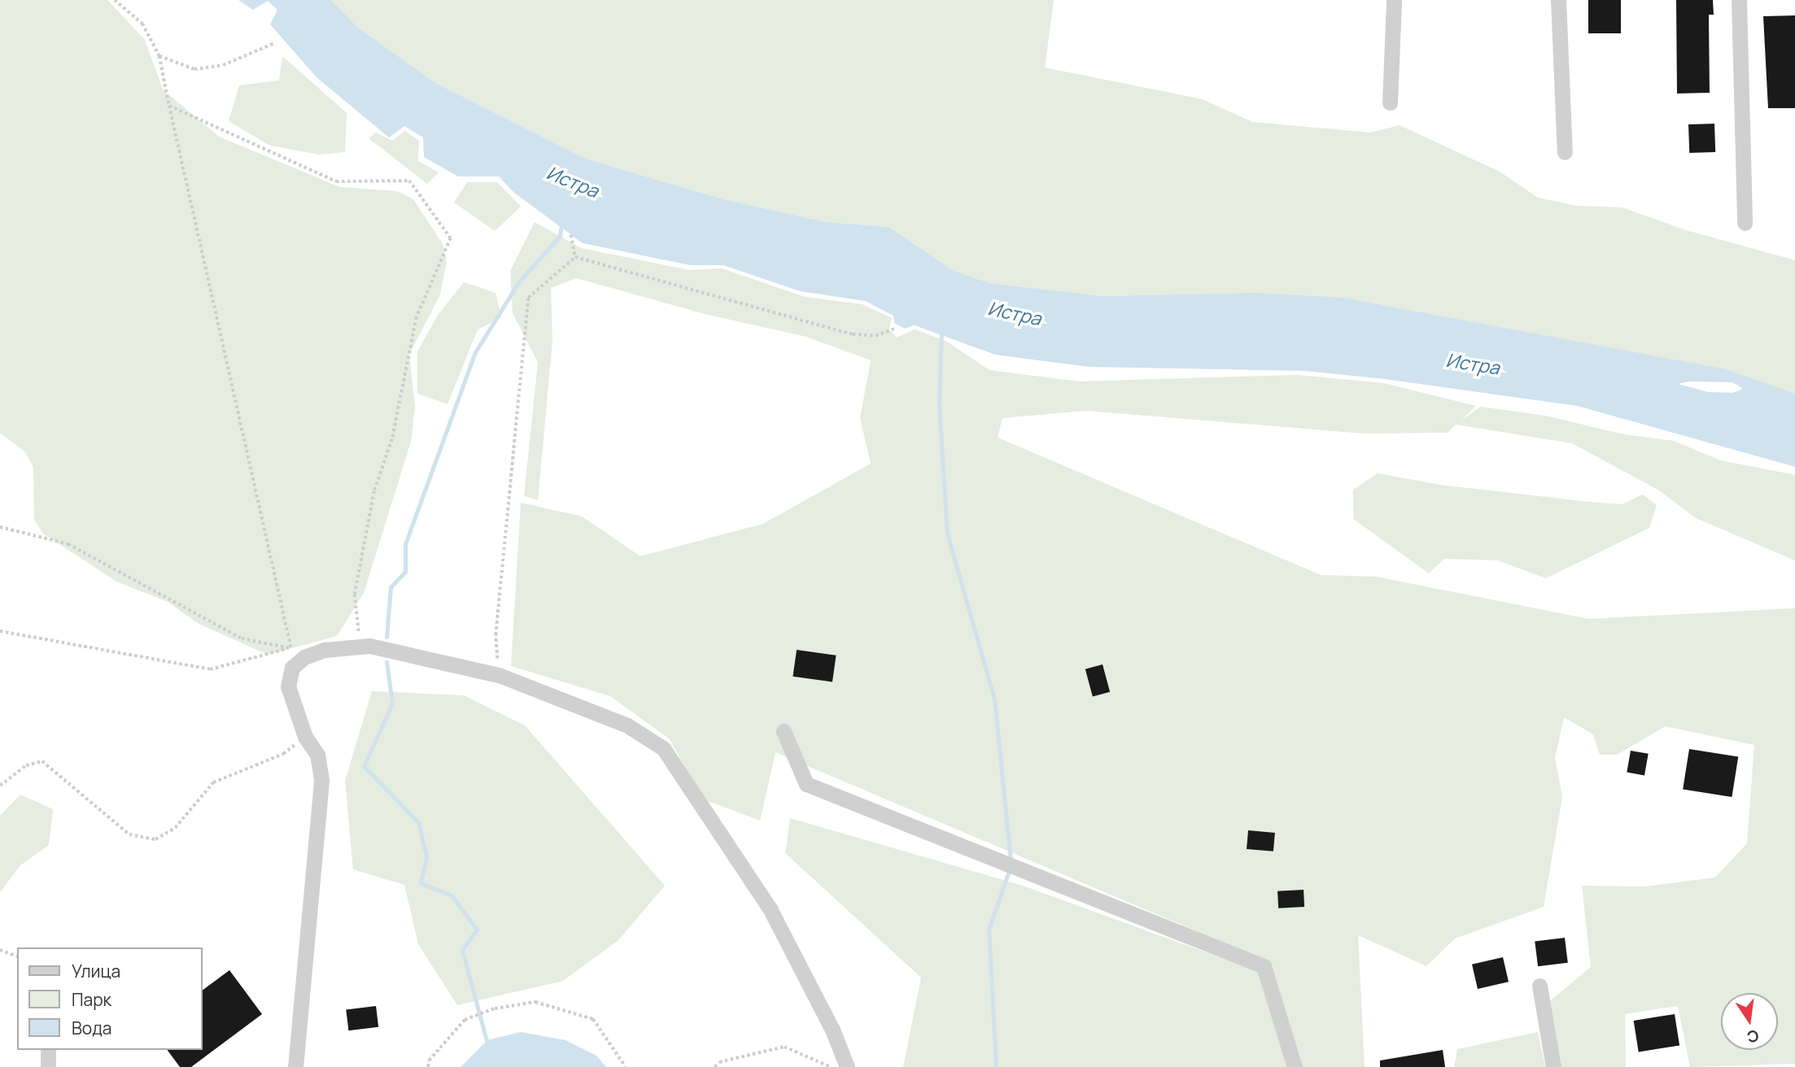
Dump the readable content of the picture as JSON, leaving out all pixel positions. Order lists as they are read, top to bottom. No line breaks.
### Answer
{"water":["Истра"],"legend":["Улица","Парк","Вода"],"north":"bottom"}
